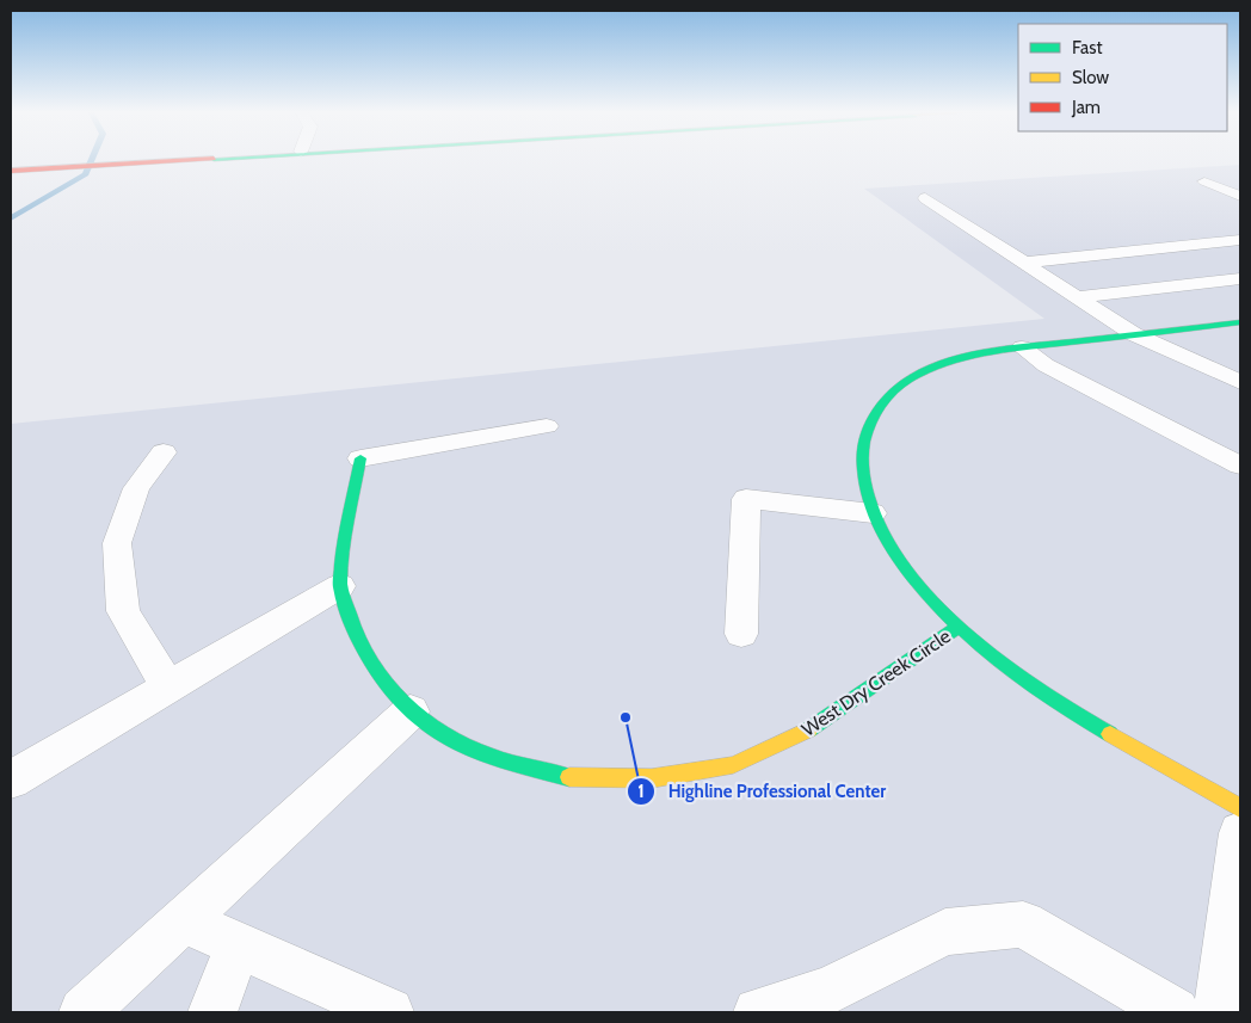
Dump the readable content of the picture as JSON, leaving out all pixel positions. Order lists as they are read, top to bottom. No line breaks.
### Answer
{"streets":{"street":["West Dry Creek Circle"]},"places":["Highline Professional Center"],"legend":["Fast","Slow","Jam"]}
